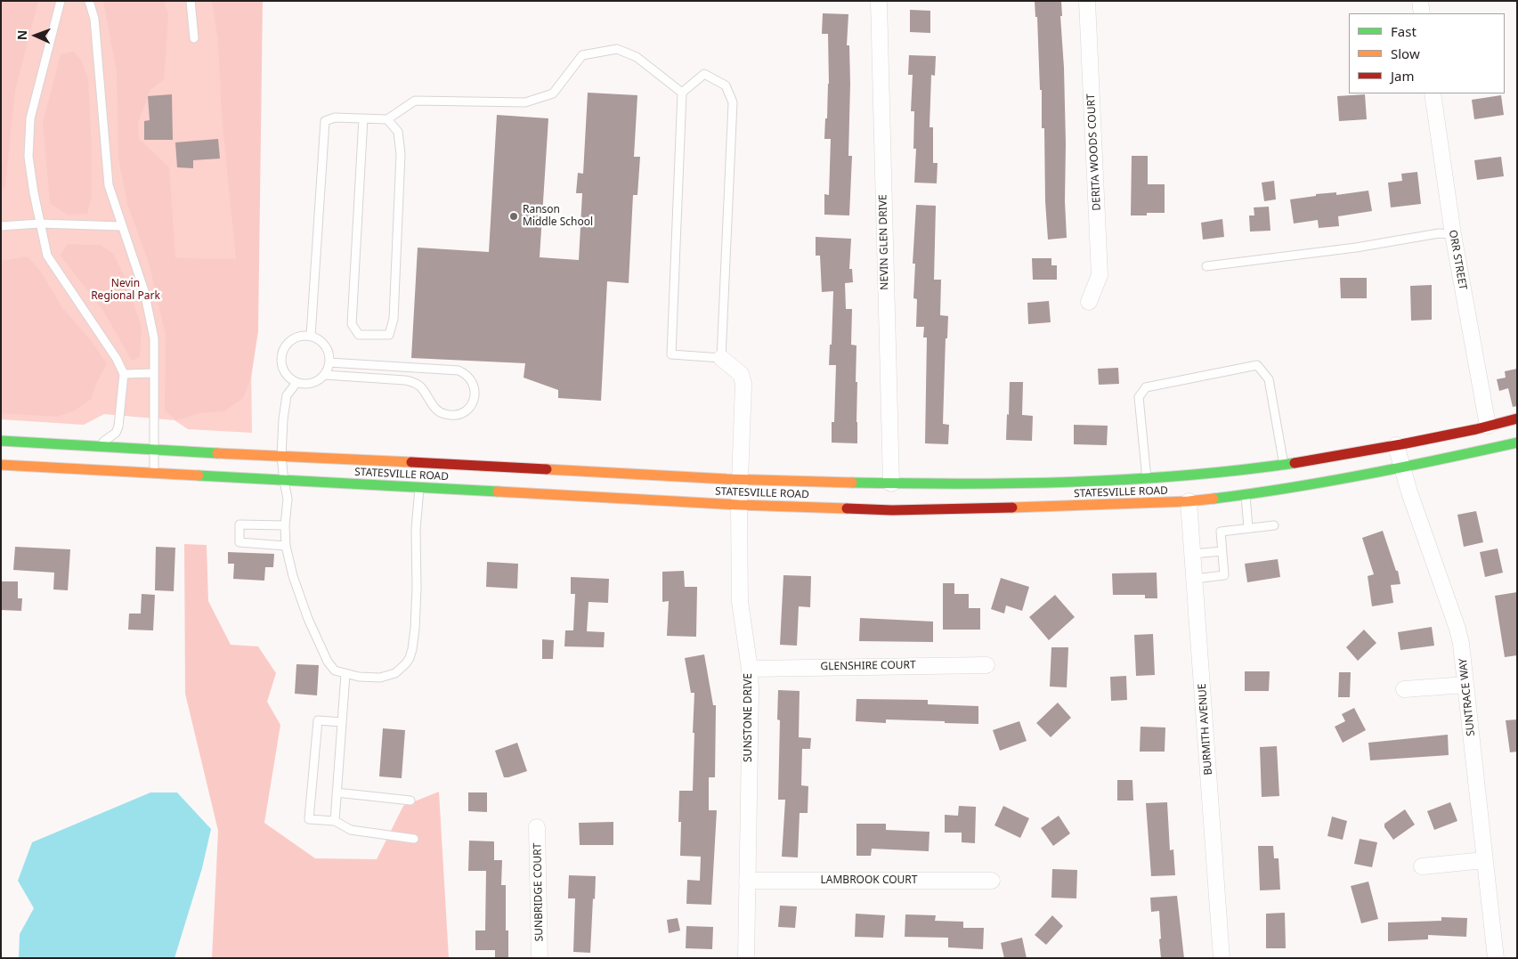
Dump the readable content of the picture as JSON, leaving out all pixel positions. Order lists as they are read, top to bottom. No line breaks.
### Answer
{"streets":{"main road":["STATESVILLE ROAD"],"street":["DERITA WOODS COURT","NEVIN GLEN DRIVE","ORR STREET","GLENSHIRE COURT","SUNTRACE WAY","SUNSTONE DRIVE","BURMITH AVENUE","LAMBROOK COURT","SUNBRIDGE COURT"]},"crossings":[["NEVIN GLEN DRIVE","STATESVILLE ROAD"],["ORR STREET","STATESVILLE ROAD"],["STATESVILLE ROAD","SUNTRACE WAY"],["STATESVILLE ROAD","SUNSTONE DRIVE"],["STATESVILLE ROAD","BURMITH AVENUE"],["GLENSHIRE COURT","SUNSTONE DRIVE"],["SUNSTONE DRIVE","LAMBROOK COURT"]],"parks":["Nevin Regional Park"],"places":["Ranson Middle School"],"legend":["Fast","Slow","Jam"],"north":"left"}
